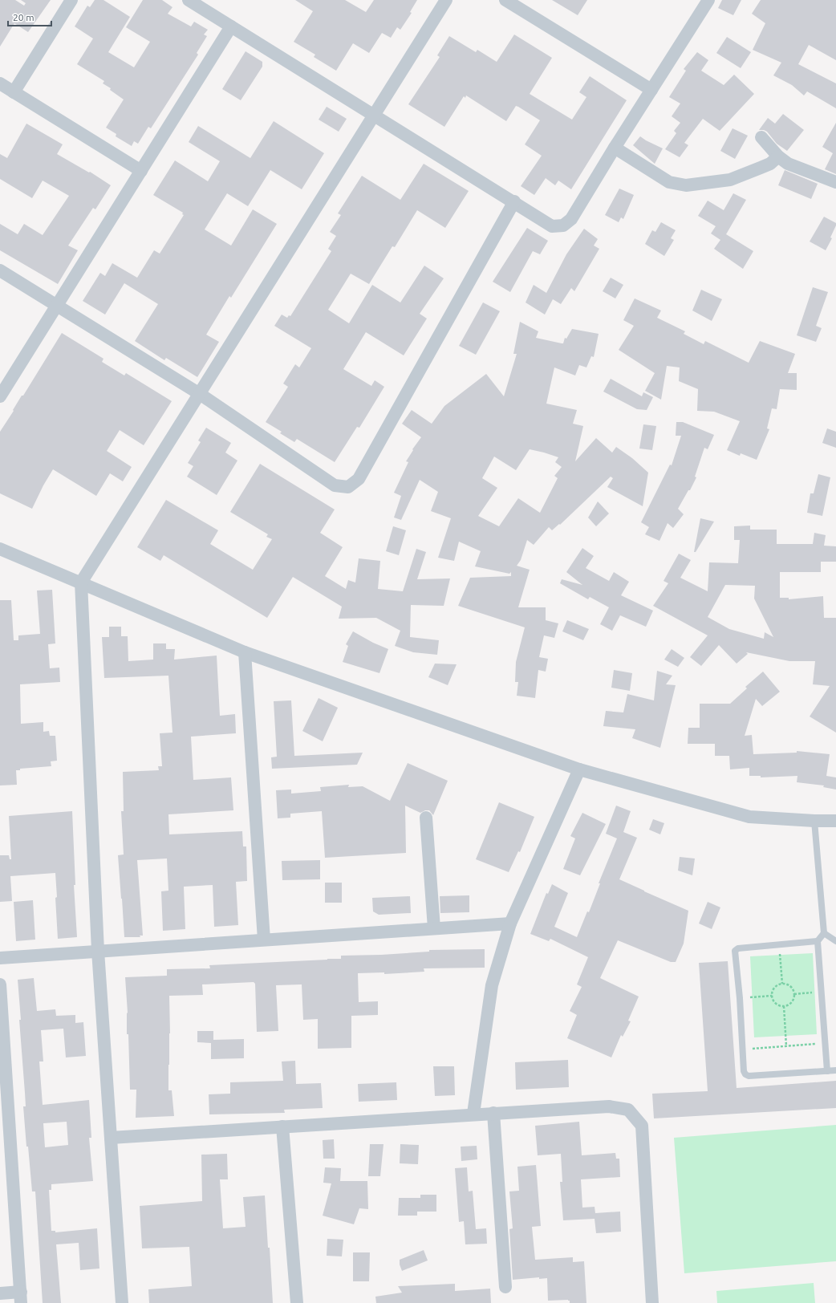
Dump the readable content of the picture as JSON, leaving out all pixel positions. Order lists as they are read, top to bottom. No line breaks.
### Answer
{"scale_bar":"20 m"}
